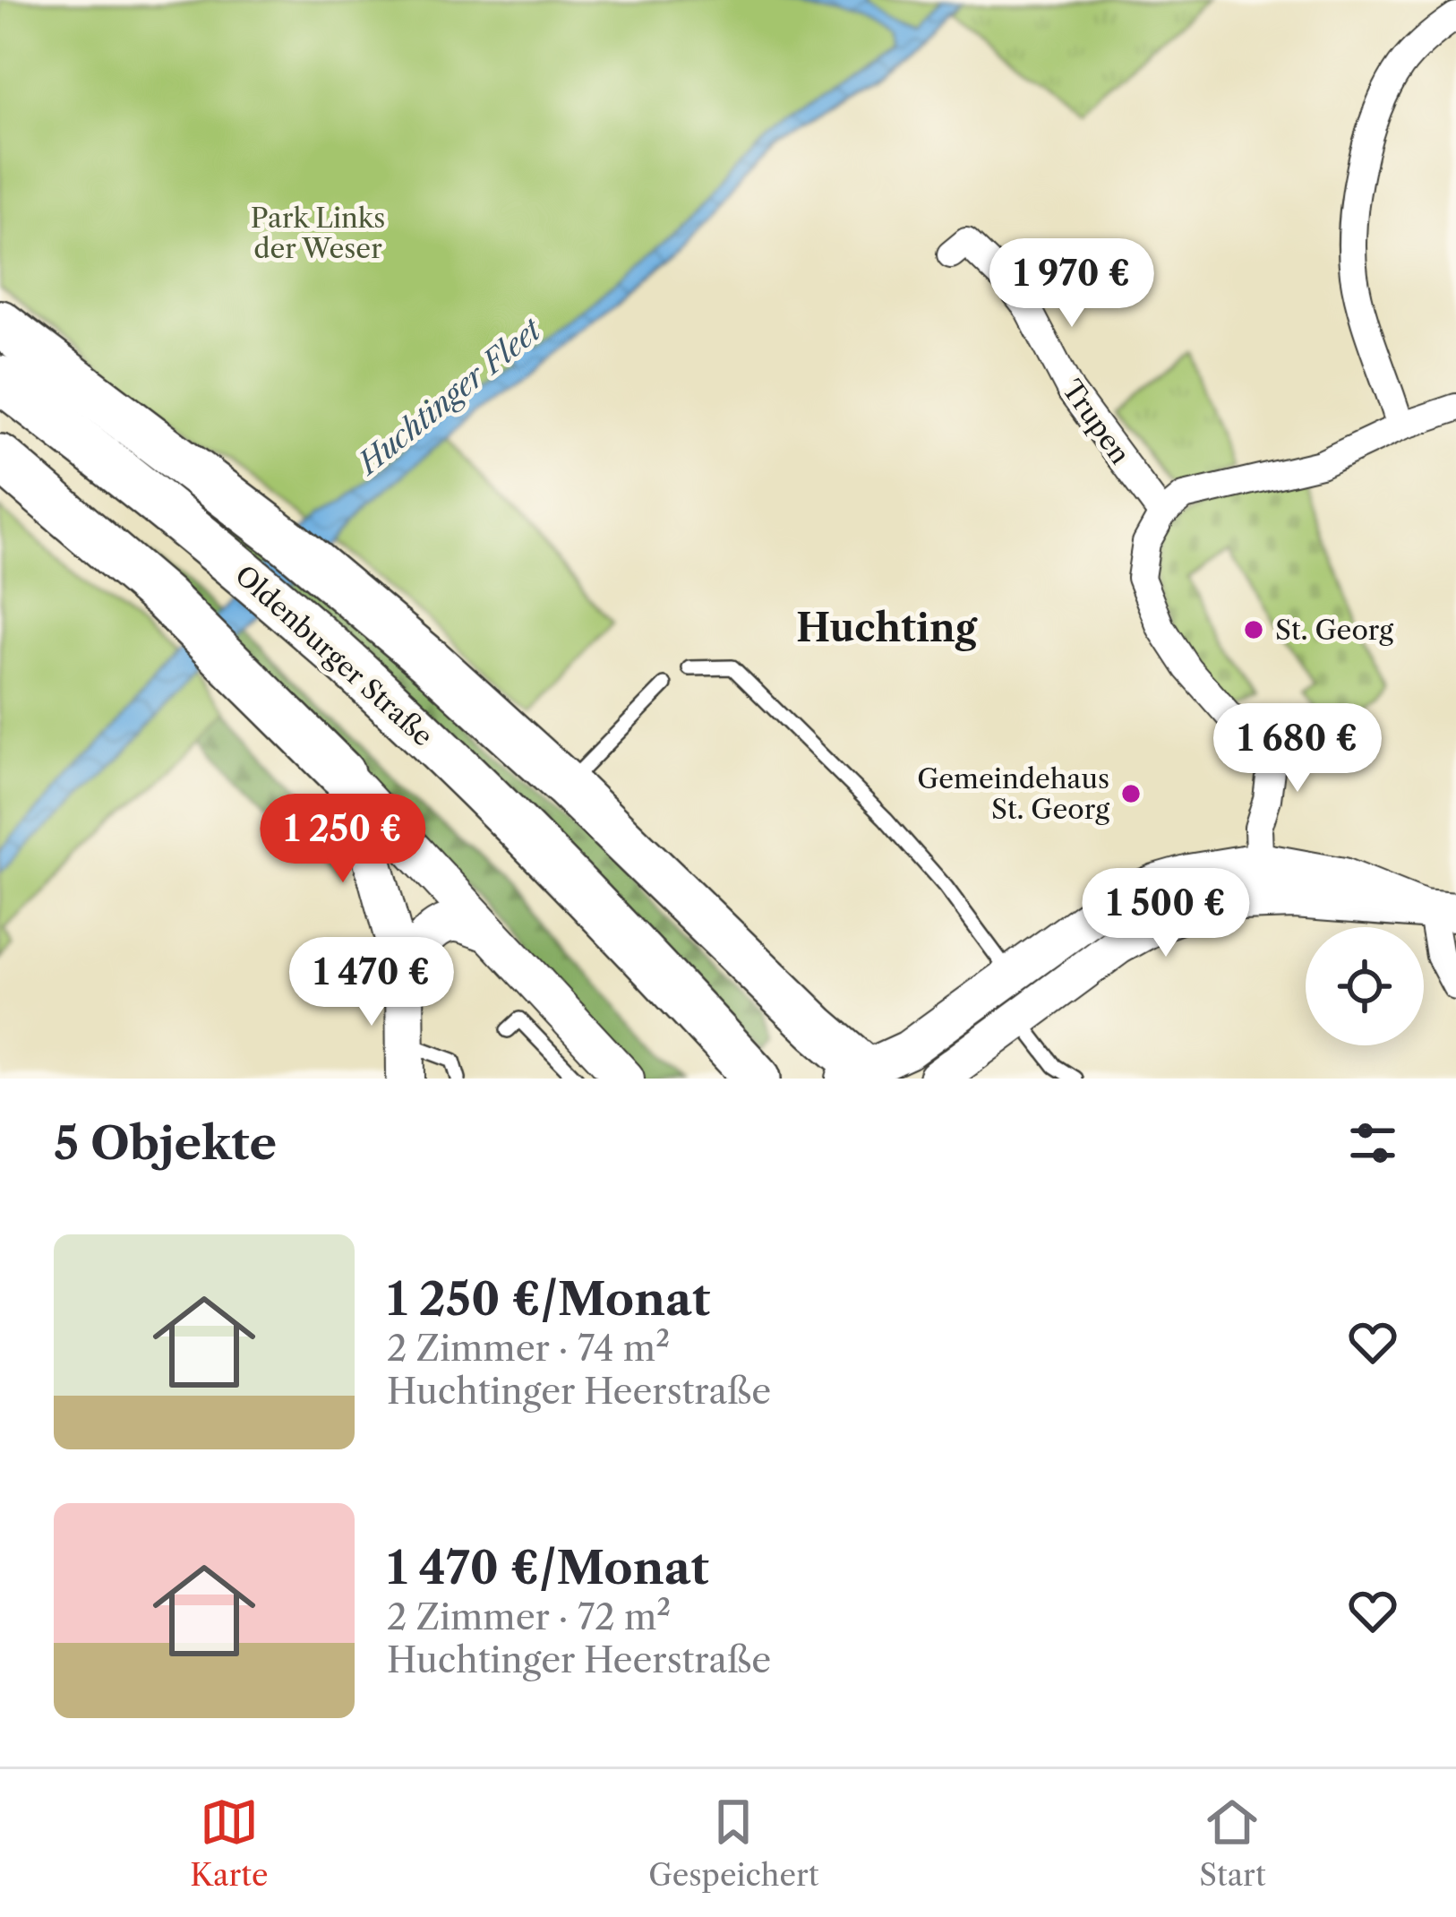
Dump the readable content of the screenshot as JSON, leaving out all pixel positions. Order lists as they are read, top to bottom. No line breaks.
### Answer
{"streets":{"highway":["Oldenburger Straße"],"street":["Trupen"]},"districts":["Huchting"],"water":["Huchtinger Fleet"],"parks":["Park Links der Weser"],"places":["St. Georg","Gemeindehaus St. Georg"],"page":{"price":["1 970 €","1 680 €","1 250 €","1 500 €","1 470 €"],"heading":"5 Objekte","list":[{"name":"1 250 €/Monat","note":"2 Zimmer · 74 m² · Huchtinger Heerstraße"},{"name":"1 470 €/Monat","note":"2 Zimmer · 72 m² · Huchtinger Heerstraße"}],"tabs":["Karte","Gespeichert","Start"]}}
